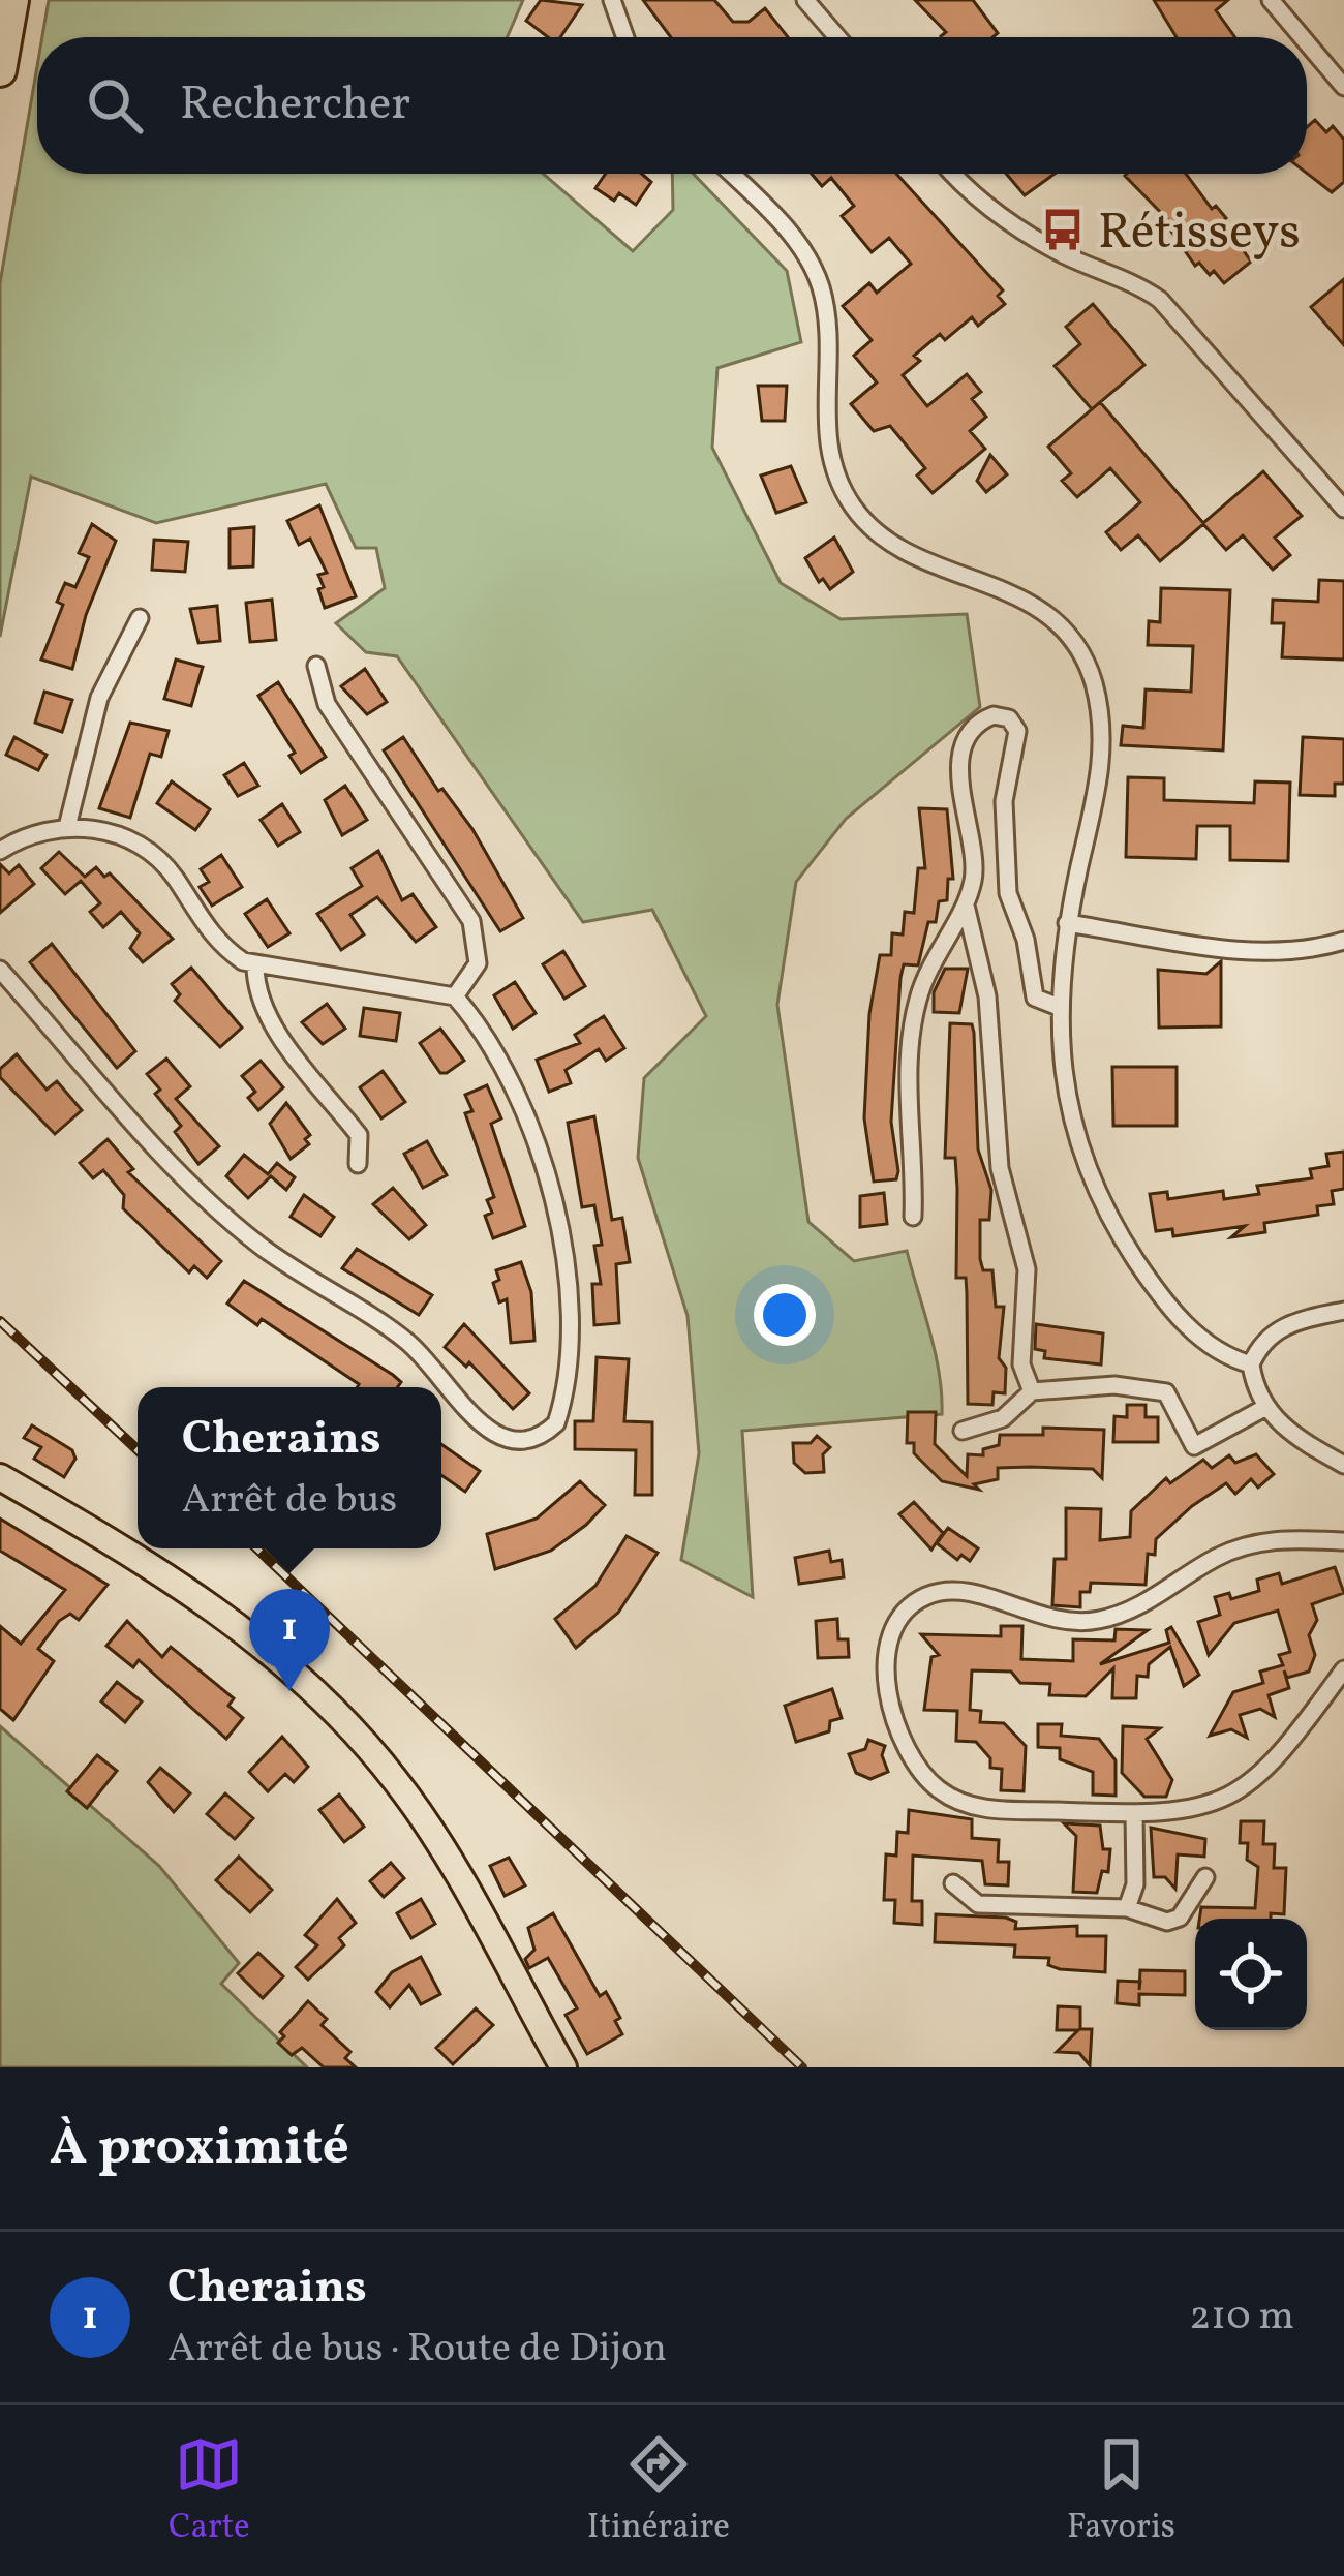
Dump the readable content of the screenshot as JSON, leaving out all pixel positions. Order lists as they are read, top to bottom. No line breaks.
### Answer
{"places":{"bus stop":["Rétisseys"]},"page":{"search":"Rechercher","popup":["Cherains","Arrêt de bus"],"pins":"1","heading":"À proximité","list":[{"mark":"1","name":"Cherains","note":"Arrêt de bus · Route de Dijon","value":"210 m"}],"nav":["Carte","Itinéraire","Favoris"]}}
